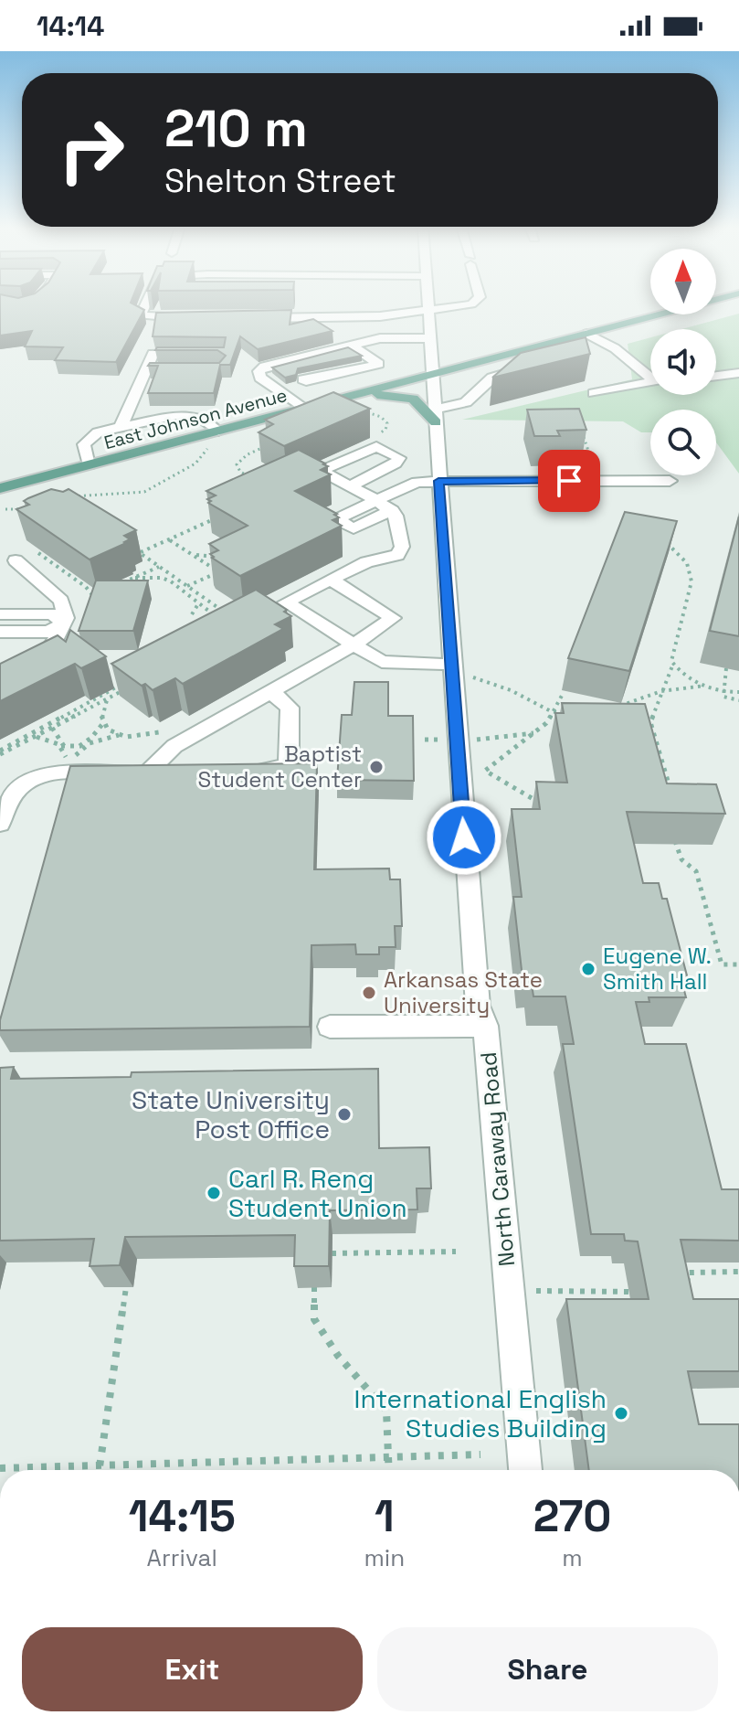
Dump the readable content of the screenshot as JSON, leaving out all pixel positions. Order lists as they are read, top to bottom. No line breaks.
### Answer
{"streets":{"main road":["East Johnson Avenue"],"street":["North Caraway Road"]},"crossings":[["East Johnson Avenue","North Caraway Road"]],"places":["Baptist Student Center","Eugene W. Smith Hall","Arkansas State University","State University Post Office","Carl R. Reng Student Union","International English Studies Building"],"north":"top","page":{"status":"14:14","turn":["210 m","Shelton Street"],"eta":["14:15","Arrival","1","min","270","m"],"buttons":["Exit","Share"]}}
